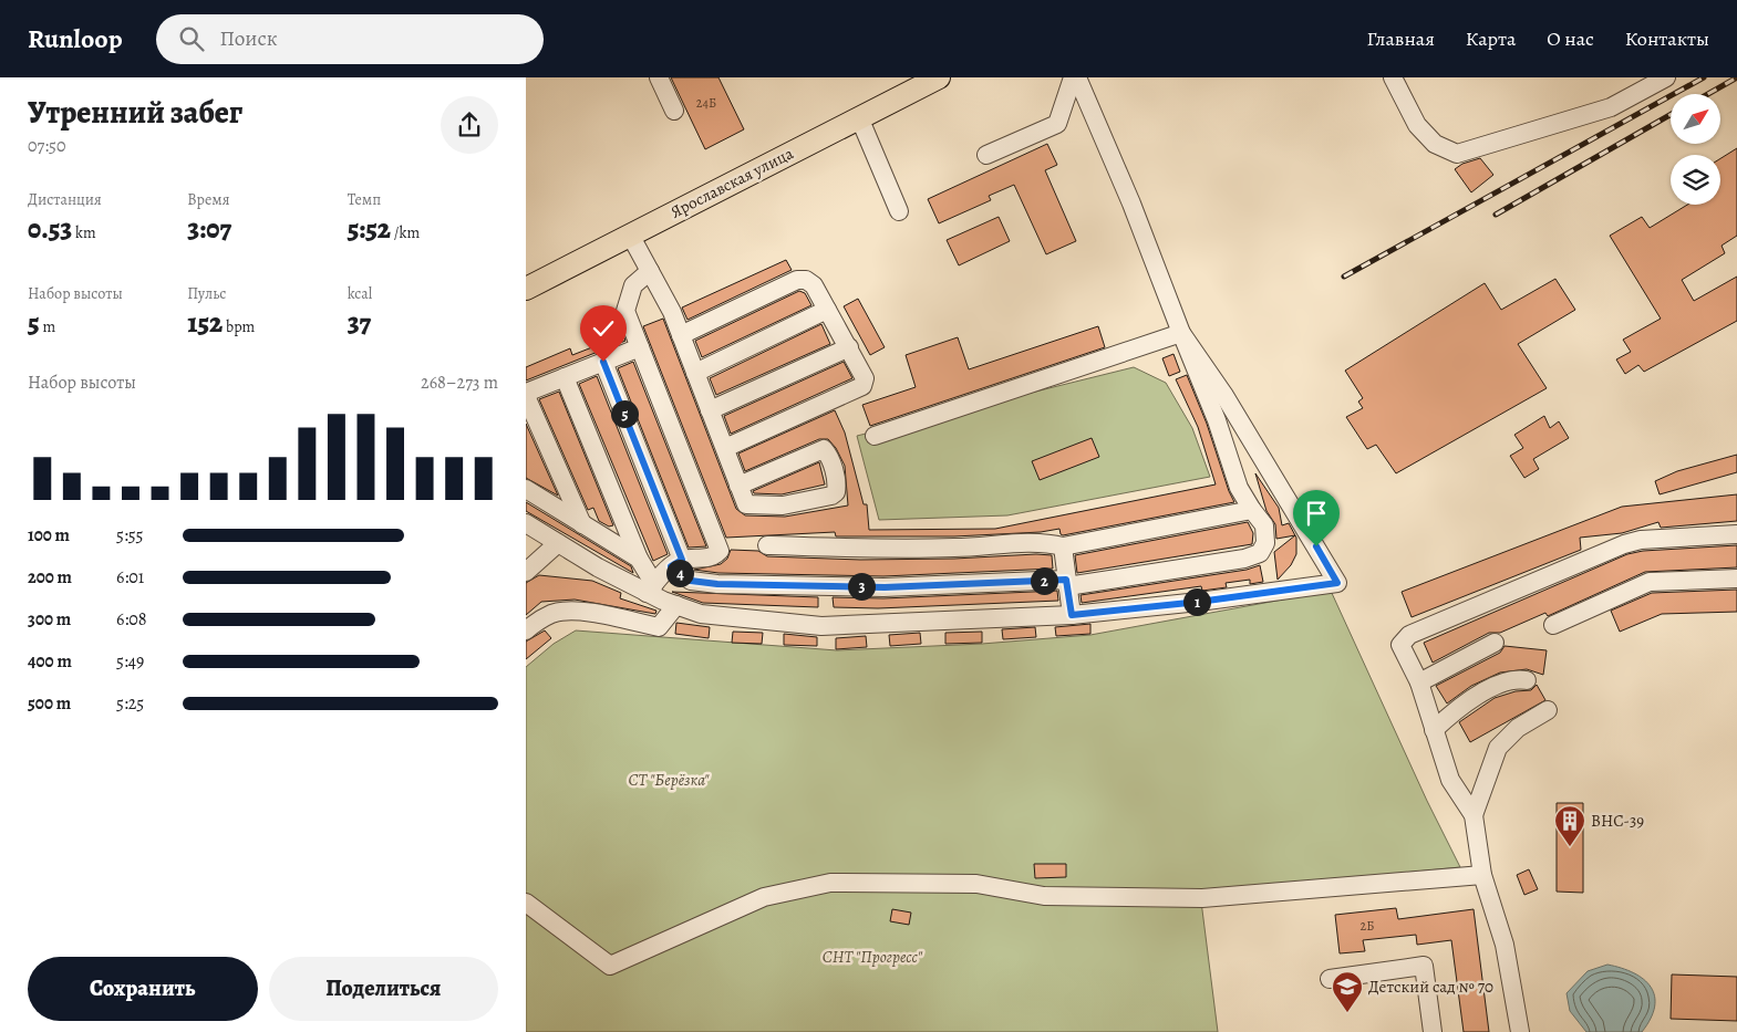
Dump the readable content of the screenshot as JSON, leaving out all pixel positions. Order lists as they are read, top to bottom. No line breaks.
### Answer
{"streets":{"main road":["Ярославская улица"]},"parks":["СТ \"Берёзка\"","СНТ \"Прогресс\""],"places":{"building":["ВНС-39"],"school or university":["Детский сад № 70"]},"house_numbers":["24Б","2Б"],"north":"top right","page":{"header":"Runloop","search":"Поиск","nav":["Главная","Карта","О нас","Контакты"],"heading":["Утренний забег","07:50"],"stats":[["Дистанция","0.53 km"],["Время","3:07"],["Темп","5:52 /km"],["Набор высоты","5 m"],["Пульс","152 bpm"],["kcal","37"]],"chart":["Набор высоты","268–273 m"],"pins":["5","4","2","3","1"],"list":[{"name":"100 m","note":"5:55"},{"name":"200 m","note":"6:01"},{"name":"300 m","note":"6:08"},{"name":"400 m","note":"5:49"},{"name":"500 m","note":"5:25"}],"buttons":["Сохранить","Поделиться"]}}
